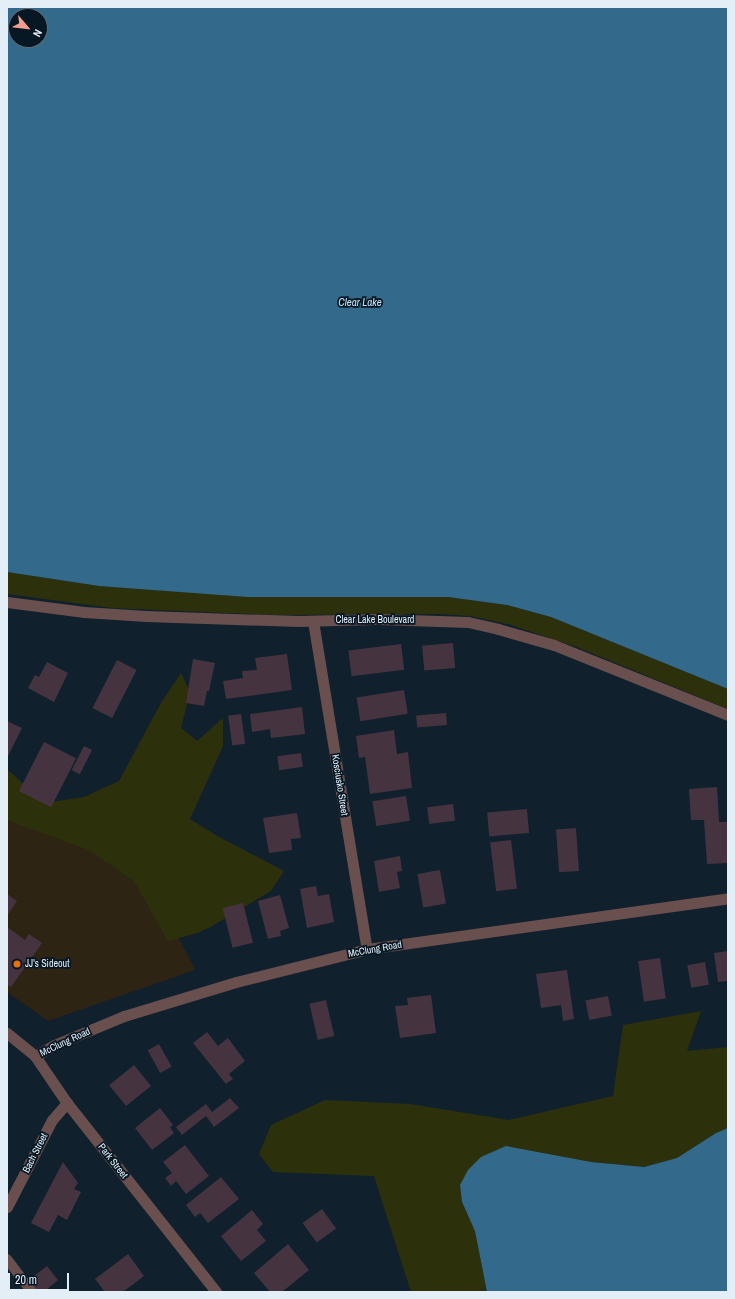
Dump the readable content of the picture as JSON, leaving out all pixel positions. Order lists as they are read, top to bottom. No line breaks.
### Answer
{"streets":{"street":["Clear Lake Boulevard","Kosciusko Street","McClung Road","Bach Street","Park Street"]},"crossings":[["Clear Lake Boulevard","Kosciusko Street"],["Kosciusko Street","McClung Road"],["McClung Road","Park Street"],["Bach Street","Park Street"]],"water":["Clear Lake"],"places":["JJ's Sideout"],"scale_bar":"20 m","north":"bottom right"}
